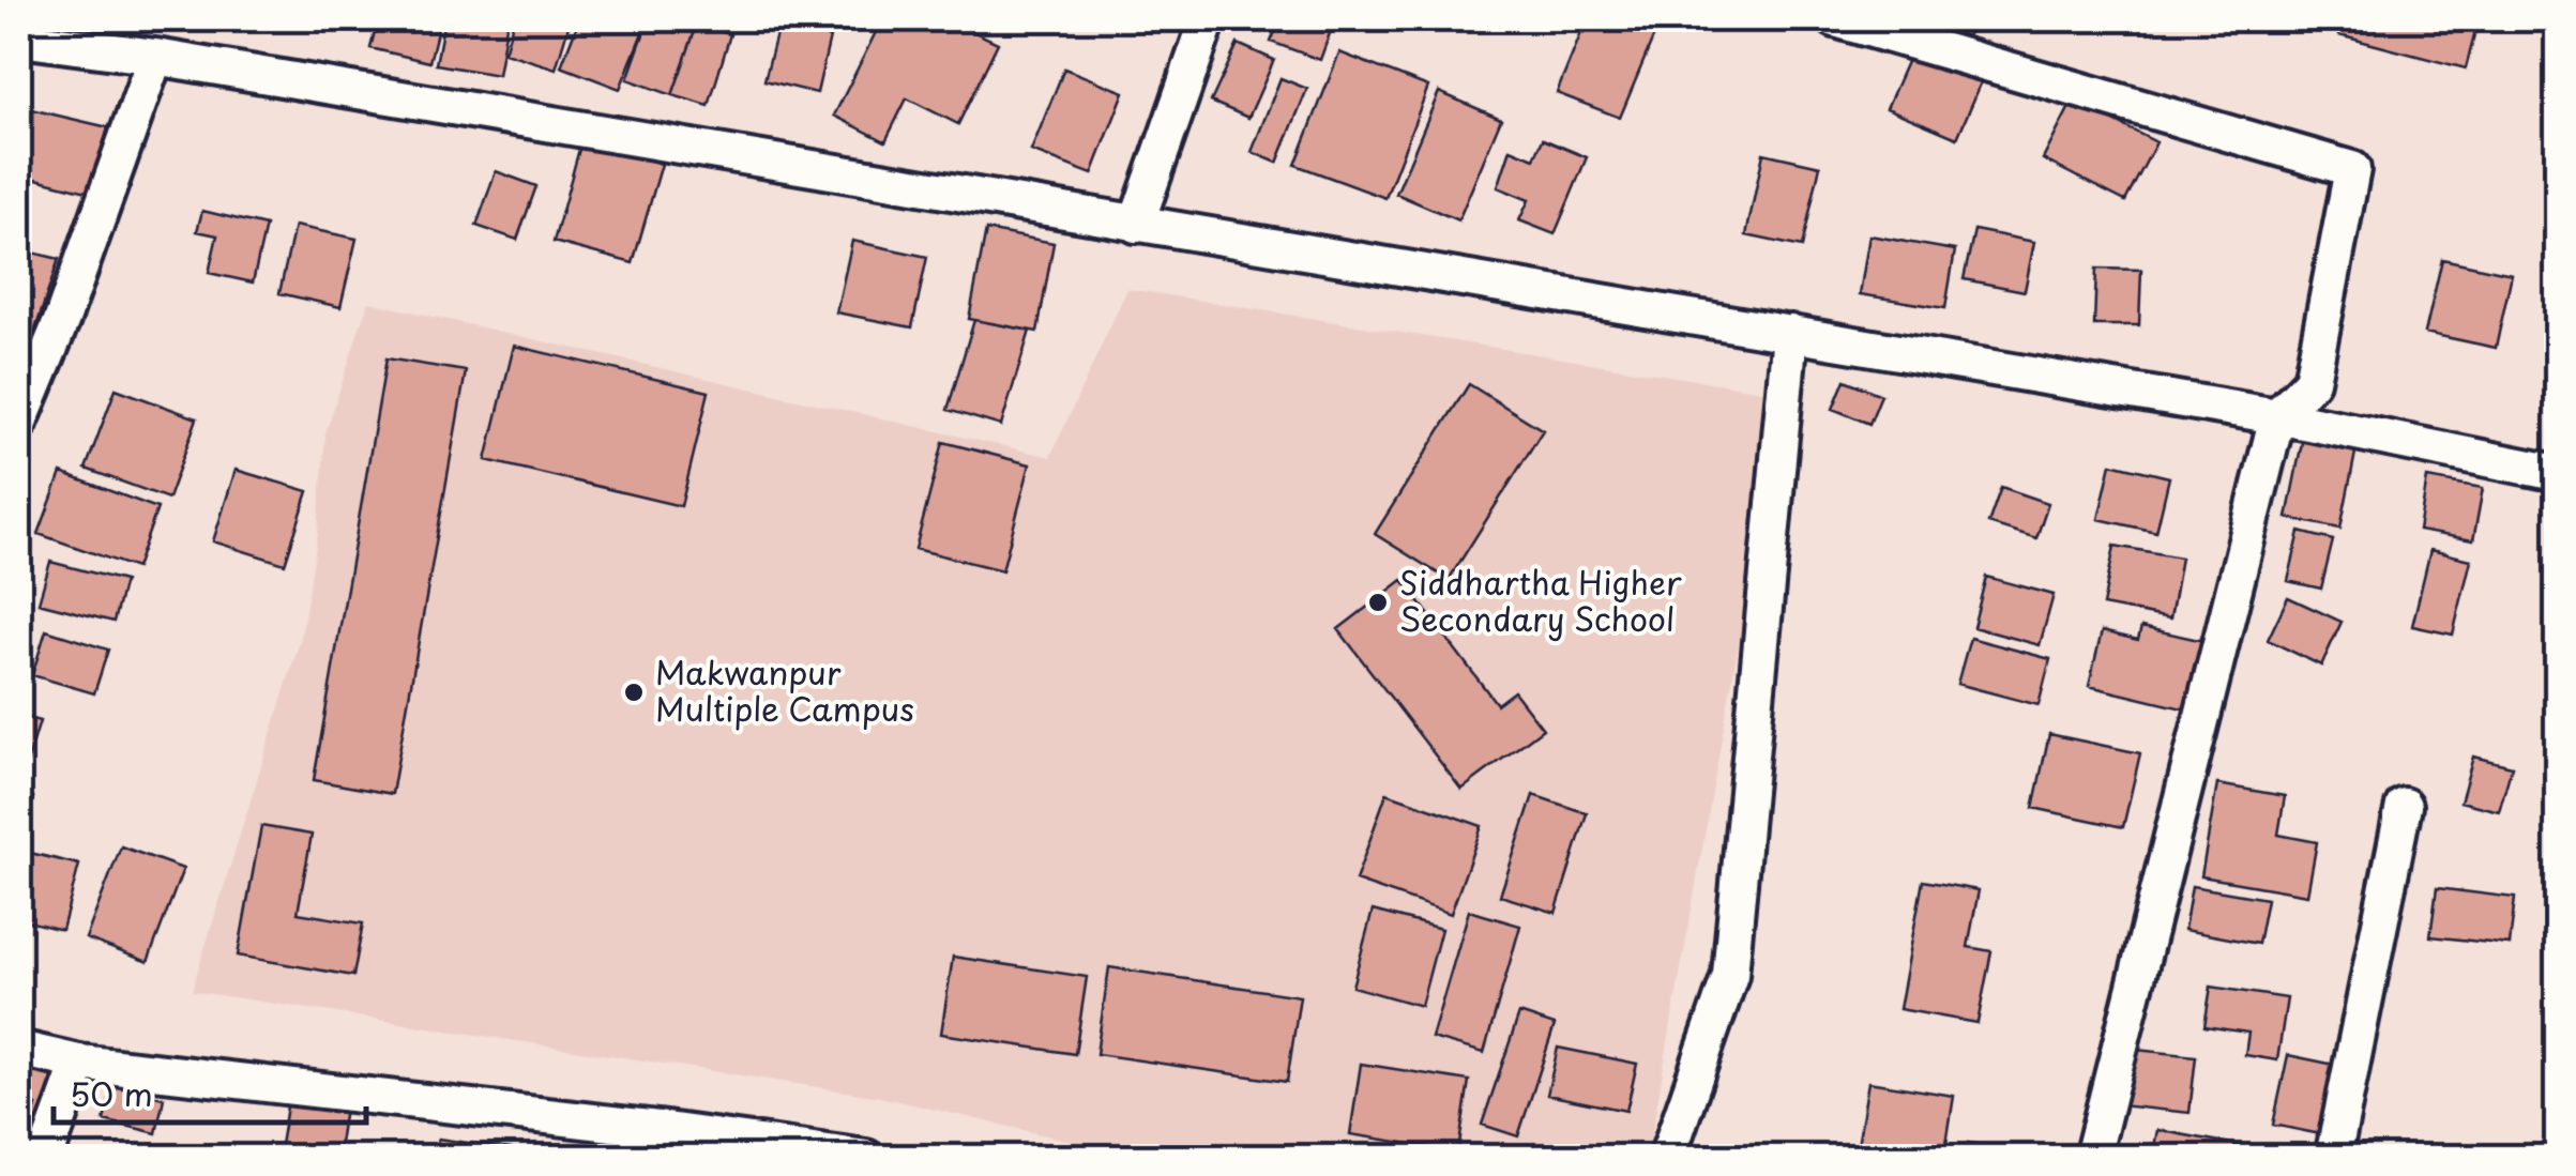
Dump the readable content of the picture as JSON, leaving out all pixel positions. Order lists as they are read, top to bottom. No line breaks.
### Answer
{"places":["Siddhartha Higher Secondary School","Makwanpur Multiple Campus"],"scale_bar":"50 m"}
